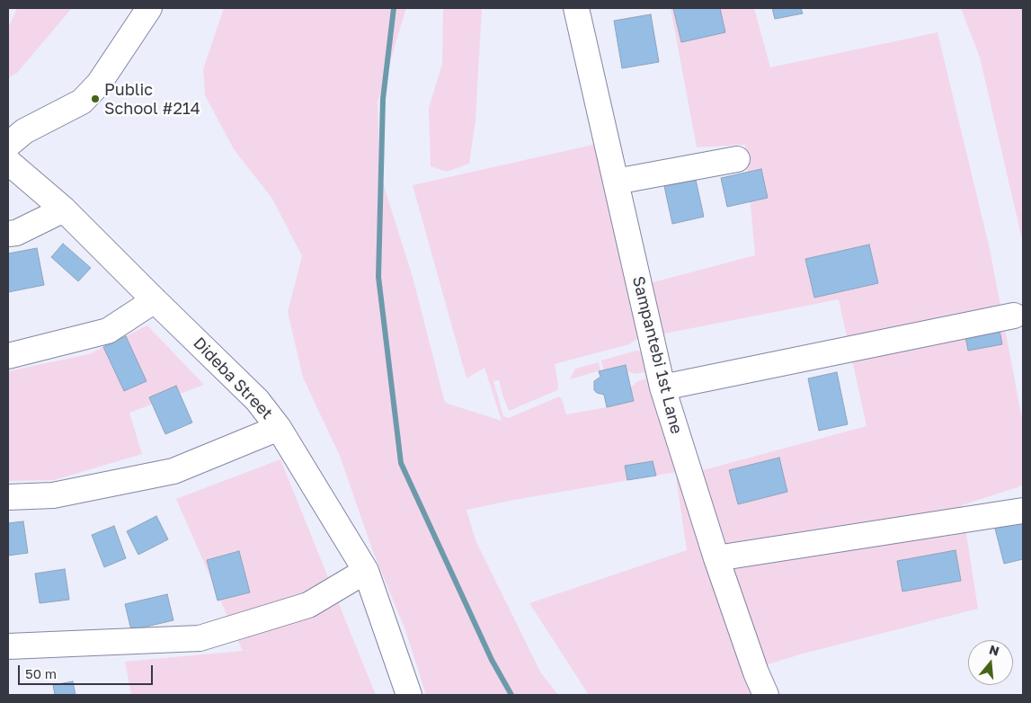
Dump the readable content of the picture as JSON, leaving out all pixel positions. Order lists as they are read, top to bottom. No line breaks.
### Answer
{"streets":{"street":["Sampantebi 1st Lane","Dideba Street"]},"places":["Public School #214"],"scale_bar":"50 m","north":"top"}
